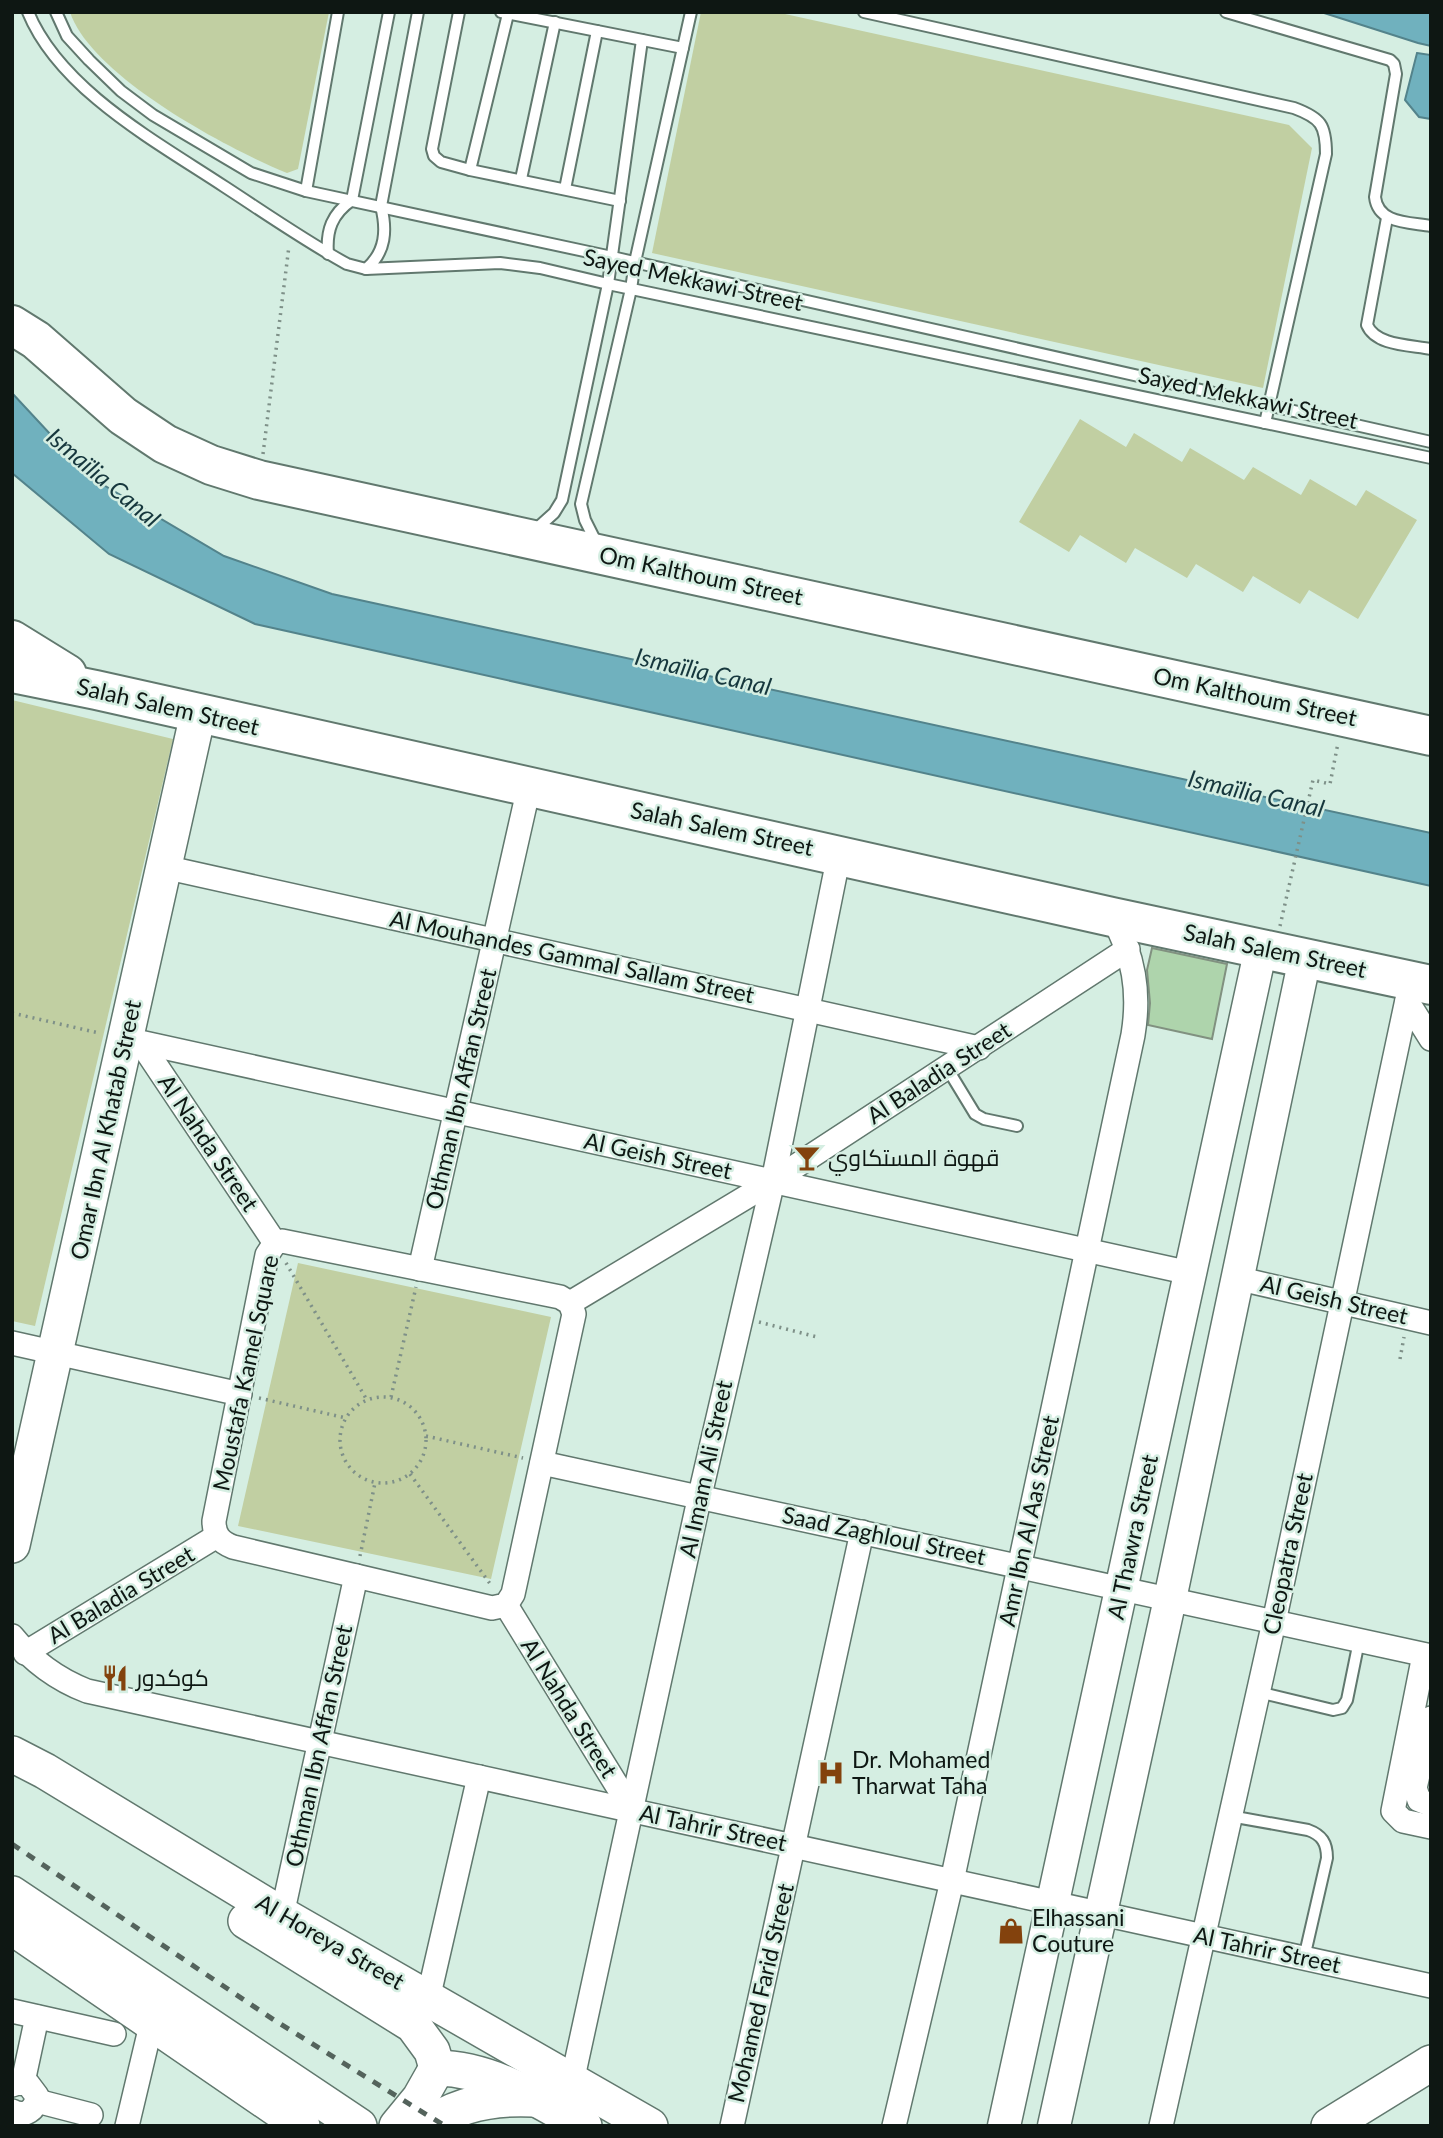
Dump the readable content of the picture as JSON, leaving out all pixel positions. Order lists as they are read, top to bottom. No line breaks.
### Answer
{"streets":{"highway":["Om Kalthoum Street","Salah Salem Street"],"main road":["Omar Ibn Al Khatab Street","Al Horeya Street"],"street":["Al Mouhandes Gammal Sallam Street","Al Baladia Street","Othman Ibn Affan Street","Al Nahda Street","Al Geish Street","Moustafa Kamel Square","Al Imam Ali Street","Amr Ibn Al Aas Street","Saad Zaghloul Street","Al Thawra Street","Cleopatra Street","Al Tahrir Street","Mohamed Farid Street"],"lane":["Sayed Mekkawi Street"]},"crossings":[["Salah Salem Street","Al Baladia Street"],["Salah Salem Street","Othman Ibn Affan Street"],["Salah Salem Street","Omar Ibn Al Khatab Street"],["Salah Salem Street","Al Imam Ali Street"],["Salah Salem Street","Amr Ibn Al Aas Street"],["Salah Salem Street","Al Thawra Street"],["Salah Salem Street","Cleopatra Street"],["Al Mouhandes Gammal Sallam Street","Al Baladia Street"],["Al Mouhandes Gammal Sallam Street","Othman Ibn Affan Street"],["Al Mouhandes Gammal Sallam Street","Omar Ibn Al Khatab Street"],["Al Mouhandes Gammal Sallam Street","Al Imam Ali Street"],["Al Baladia Street","Al Geish Street"],["Al Baladia Street","Moustafa Kamel Square"],["Al Baladia Street","Al Imam Ali Street"],["Al Baladia Street","Amr Ibn Al Aas Street"],["Al Baladia Street","Al Tahrir Street"],["Othman Ibn Affan Street","Al Geish Street"],["Othman Ibn Affan Street","Moustafa Kamel Square"],["Othman Ibn Affan Street","Al Tahrir Street"],["Othman Ibn Affan Street","Al Horeya Street"],["Omar Ibn Al Khatab Street","Al Nahda Street"],["Omar Ibn Al Khatab Street","Al Geish Street"],["Al Nahda Street","Al Geish Street"],["Al Nahda Street","Moustafa Kamel Square"],["Al Nahda Street","Al Imam Ali Street"],["Al Nahda Street","Al Tahrir Street"],["Al Geish Street","Al Imam Ali Street"],["Al Geish Street","Amr Ibn Al Aas Street"],["Al Geish Street","Al Thawra Street"],["Al Geish Street","Cleopatra Street"],["Al Imam Ali Street","Saad Zaghloul Street"],["Al Imam Ali Street","Al Tahrir Street"],["Al Imam Ali Street","Al Horeya Street"],["Amr Ibn Al Aas Street","Saad Zaghloul Street"],["Amr Ibn Al Aas Street","Al Tahrir Street"],["Saad Zaghloul Street","Al Thawra Street"],["Saad Zaghloul Street","Cleopatra Street"],["Saad Zaghloul Street","Mohamed Farid Street"],["Al Thawra Street","Al Tahrir Street"],["Cleopatra Street","Al Tahrir Street"],["Al Tahrir Street","Mohamed Farid Street"]],"water":["Ismaïlia Canal"],"places":{"bar":["قهوة المستكاوي"],"restaurant":["كوكدور"],"hospital":["Dr. Mohamed Tharwat Taha"],"shop":["Elhassani Couture"]}}
